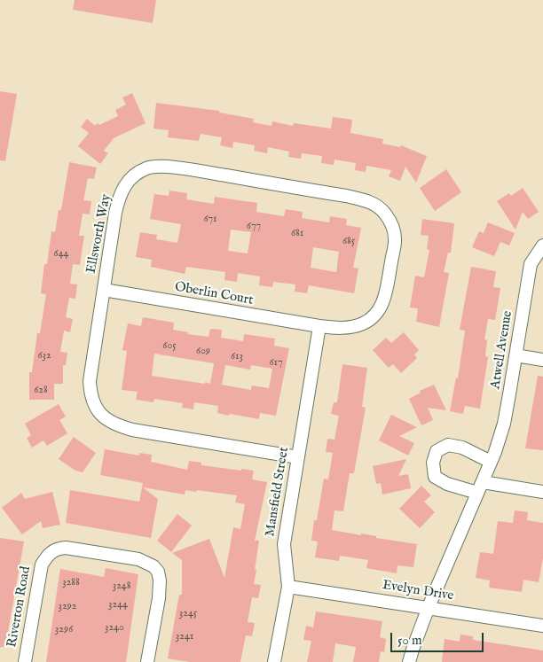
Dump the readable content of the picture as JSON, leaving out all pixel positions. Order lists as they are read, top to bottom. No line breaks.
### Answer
{"streets":{"street":["Ellsworth Way","Oberlin Court","Atwell Avenue","Mansfield Street","Evelyn Drive","Riverton Road"]},"crossings":[["Ellsworth Way","Oberlin Court"],["Ellsworth Way","Mansfield Street"],["Oberlin Court","Mansfield Street"],["Atwell Avenue","Evelyn Drive"],["Mansfield Street","Evelyn Drive"]],"house_numbers":["671","677","681","685","644","605","609","632","613","617","628","3288","3248","3244","3292","3245","3240","3296","3241"],"scale_bar":"50 m"}
